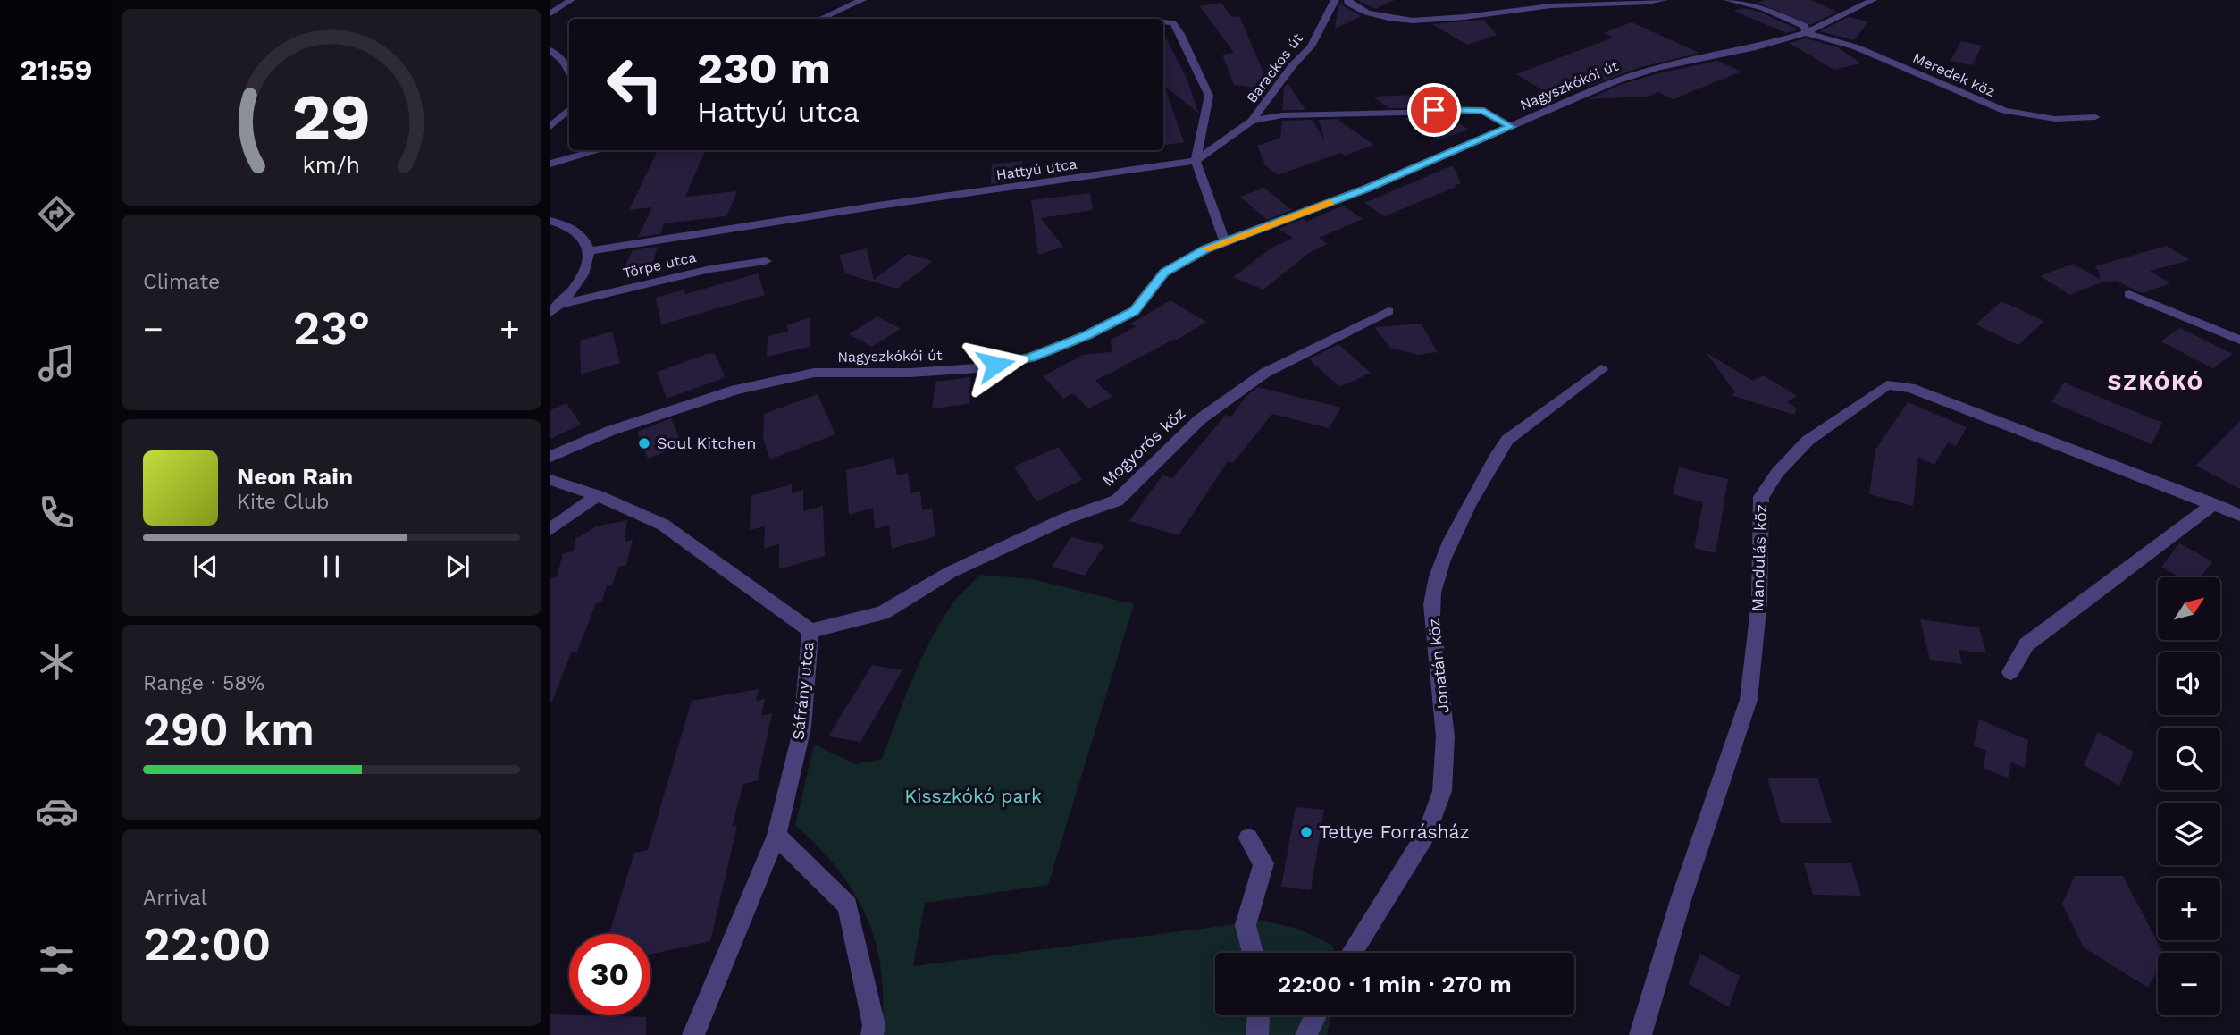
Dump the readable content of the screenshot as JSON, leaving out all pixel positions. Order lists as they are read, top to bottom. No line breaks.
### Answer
{"streets":{"street":["Barackos út","Meredek köz","Nagyszkókói út","Hattyú utca","Törpe utca","Mogyorós köz","Mandulás köz","Jonatán köz","Sáfrány utca"]},"crossings":[["Barackos út","Hattyú utca"],["Meredek köz","Nagyszkókói út"],["Nagyszkókói út","Hattyú utca"],["Mogyorós köz","Sáfrány utca"]],"districts":["SZKÓKÓ"],"parks":["Kisszkókó park"],"places":["Soul Kitchen","Tettye Forrásház"],"north":"top right","page":{"tabs":"21:59","turn":["230 m","Hattyú utca"],"tile":["Climate",["Range · 58%","290 km"],["Arrival","22:00"]],"heat":["−","23°","+"],"song":["Neon Rain","Kite Club"],"map_buttons":["+","−"],"limit":"30","trip":"22:00 · 1 min · 270 m","gauge":["29","km/h"]}}
